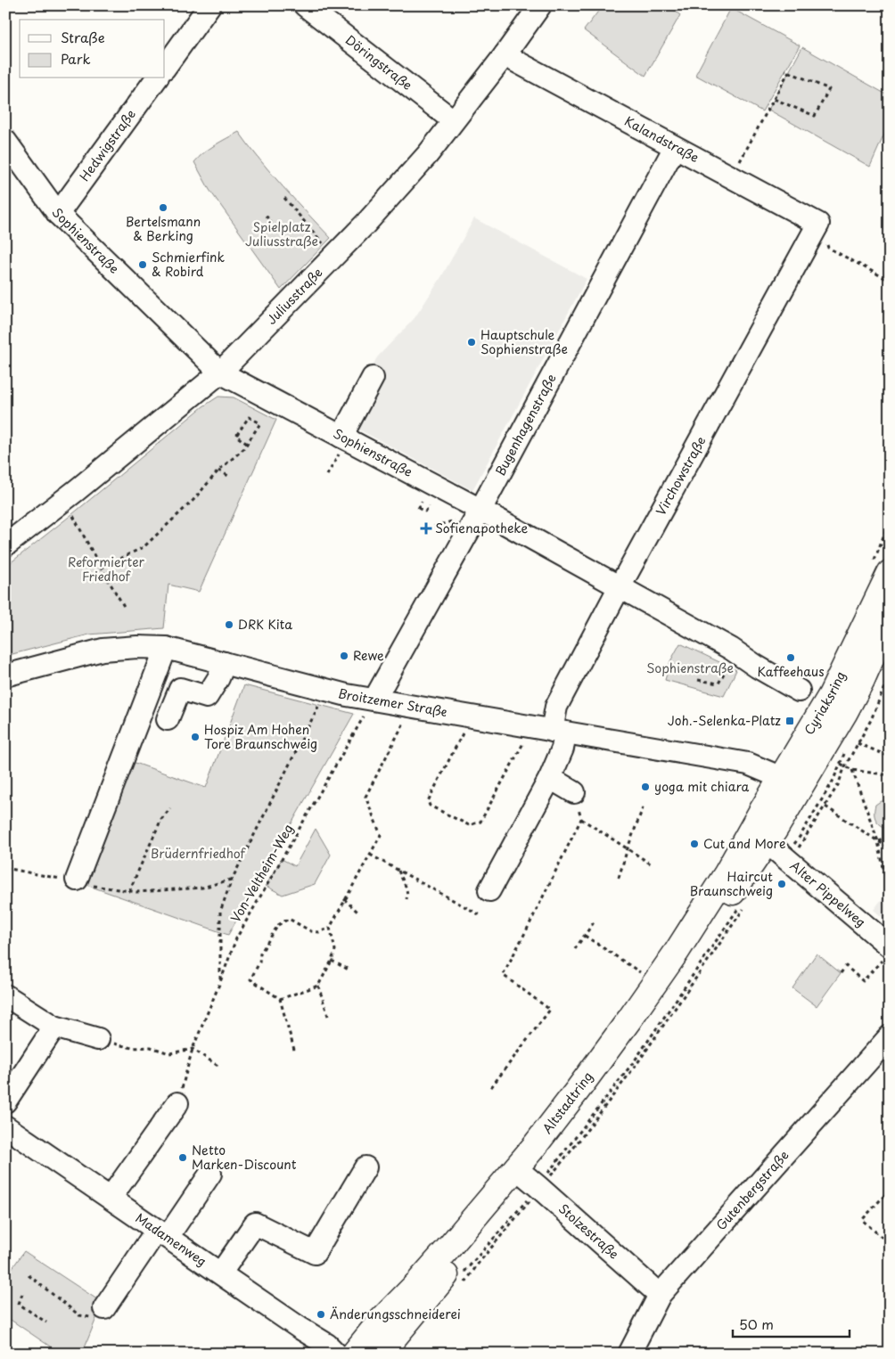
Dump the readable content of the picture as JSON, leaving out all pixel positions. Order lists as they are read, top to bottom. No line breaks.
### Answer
{"streets":{"main road":["Cyriaksring","Altstadtring"],"street":["Döringstraße","Kalandstraße","Hedwigstraße","Sophienstraße","Juliusstraße","Bugenhagenstraße","Virchowstraße","Broitzemer Straße","Alter Pippelweg","Gutenbergstraße","Stolzestraße","Madamenweg"],"path":["Von-Veltheim-Weg"]},"crossings":[["Döringstraße","Juliusstraße"],["Kalandstraße","Juliusstraße"],["Kalandstraße","Bugenhagenstraße"],["Kalandstraße","Virchowstraße"],["Hedwigstraße","Sophienstraße"],["Sophienstraße","Juliusstraße"],["Sophienstraße","Bugenhagenstraße"],["Sophienstraße","Virchowstraße"],["Bugenhagenstraße","Broitzemer Straße"],["Bugenhagenstraße","Von-Veltheim-Weg"],["Virchowstraße","Broitzemer Straße"],["Broitzemer Straße","Cyriaksring"],["Broitzemer Straße","Von-Veltheim-Weg"],["Cyriaksring","Alter Pippelweg"],["Cyriaksring","Altstadtring"],["Alter Pippelweg","Altstadtring"],["Altstadtring","Stolzestraße"],["Gutenbergstraße","Stolzestraße"]],"parks":["Spielplatz Juliusstraße","Reformierter Friedhof","Sophienstraße","Brüdernfriedhof"],"places":{"other":["Bertelsmann & Berking","Schmierfink & Robird","Hauptschule Sophienstraße","DRK Kita","Rewe","Kaffeehaus","Hospiz Am Hohen Tore Braunschweig","yoga mit chiara","Cut and More","Haircut Braunschweig","Netto Marken-Discount","Änderungsschneiderei"],"health":["Sofienapotheke"],"transit":["Joh.-Selenka-Platz"]},"legend":["Straße","Park"],"scale_bar":"50 m"}
